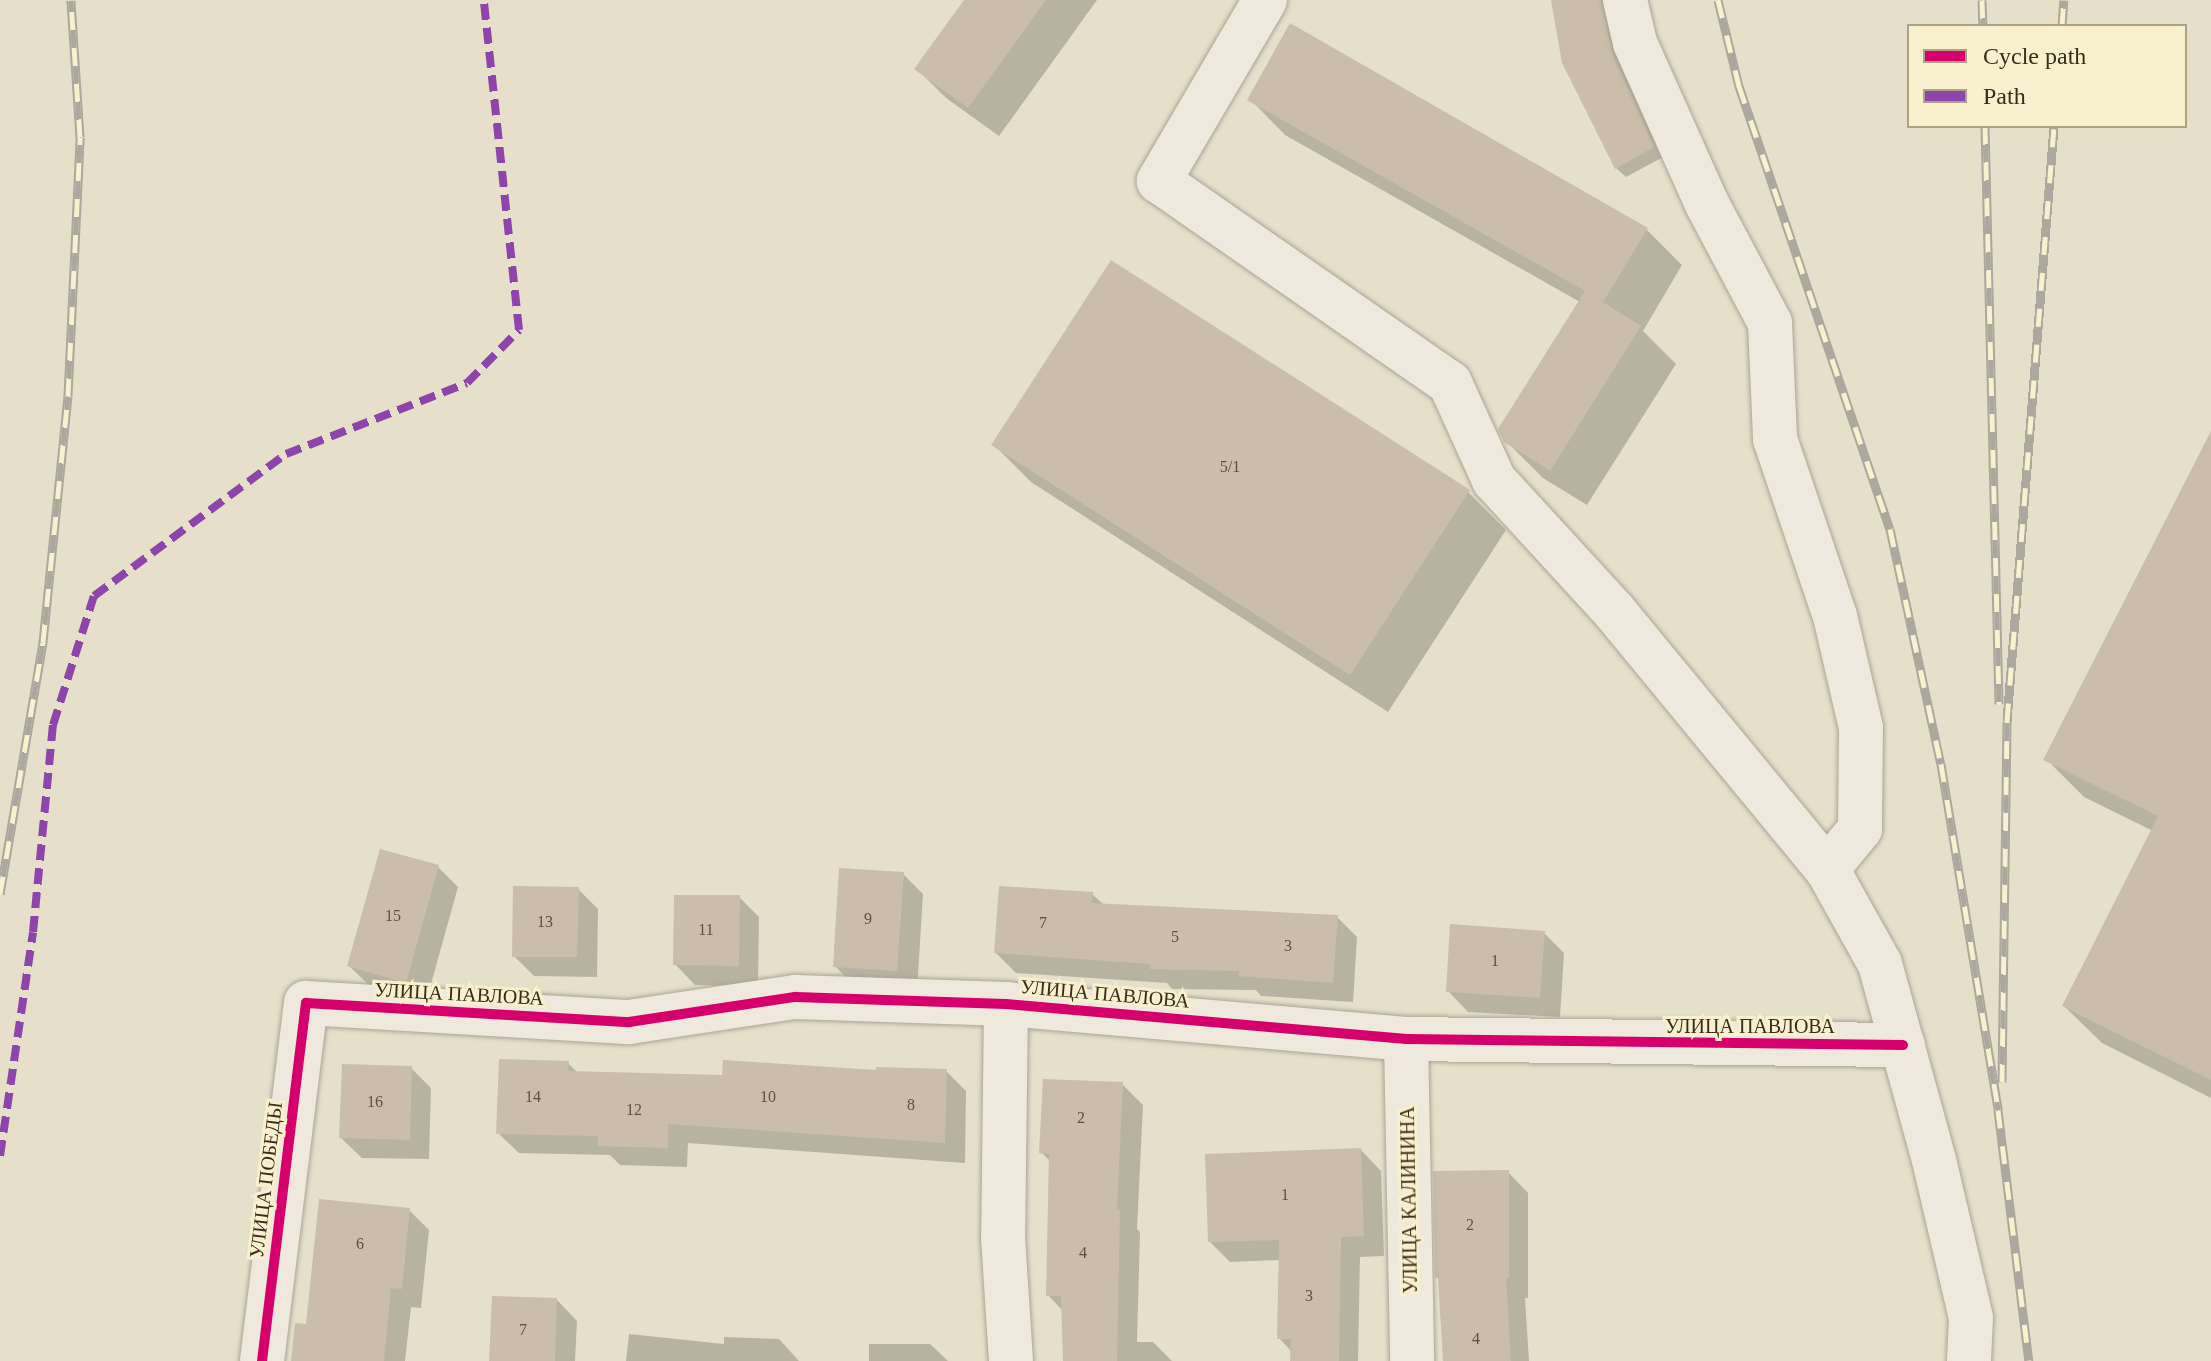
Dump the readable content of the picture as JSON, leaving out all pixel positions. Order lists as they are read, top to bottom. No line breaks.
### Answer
{"streets":{"street":["УЛИЦА ПАВЛОВА","УЛИЦА ПОБЕДЫ","УЛИЦА КАЛИНИНА"]},"crossings":[["УЛИЦА ПАВЛОВА","УЛИЦА ПОБЕДЫ"],["УЛИЦА ПАВЛОВА","УЛИЦА КАЛИНИНА"]],"house_numbers":["5/1","15","9","13","7","11","5","3","1","14","10","16","8","12","2","1","2","6","4","3","7","4"],"legend":["Cycle path","Path"]}
